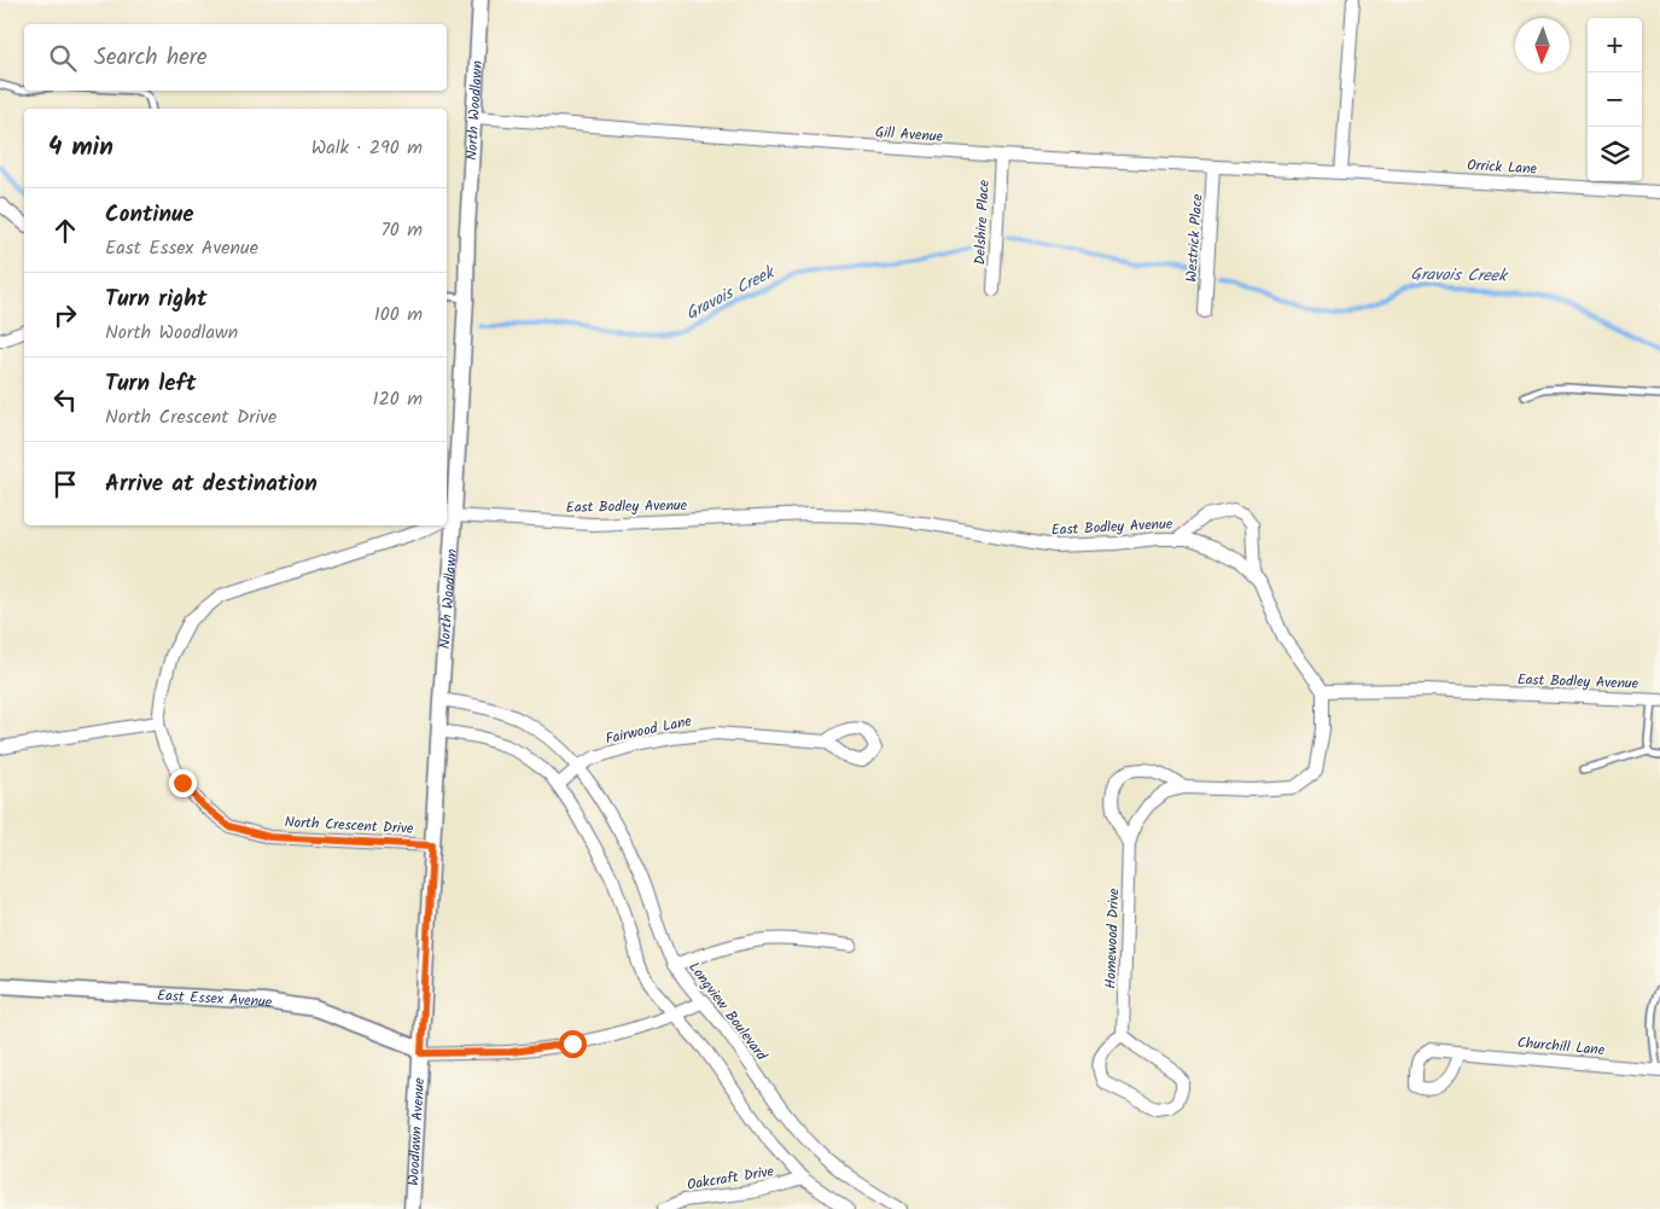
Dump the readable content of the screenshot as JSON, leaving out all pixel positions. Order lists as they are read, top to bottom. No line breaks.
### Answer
{"streets":{"street":["North Woodlawn","Gill Avenue","Orrick Lane","Delshire Place","Westrick Place","East Bodley Avenue","Fairwood Lane","North Crescent Drive","Homewood Drive","East Essex Avenue","Longview Boulevard","Churchill Lane","Woodlawn Avenue","Oakcraft Drive"]},"crossings":[["North Woodlawn","Gill Avenue"],["North Woodlawn","North Crescent Drive"],["North Woodlawn","East Essex Avenue"],["North Woodlawn","Longview Boulevard"],["North Woodlawn","Woodlawn Avenue"],["Gill Avenue","Orrick Lane"],["Gill Avenue","Delshire Place"],["Gill Avenue","Westrick Place"],["East Bodley Avenue","Homewood Drive"],["Fairwood Lane","Longview Boulevard"],["East Essex Avenue","Longview Boulevard"],["East Essex Avenue","Woodlawn Avenue"]],"water":["Gravois Creek"],"north":"bottom","page":{"map_buttons":["+","−"],"search":"Search here","heading":["4 min","Walk · 290 m"],"list":[["Continue","East Essex Avenue","70 m"],["Turn right","North Woodlawn","100 m"],["Turn left","North Crescent Drive","120 m"],"Arrive at destination"]}}
